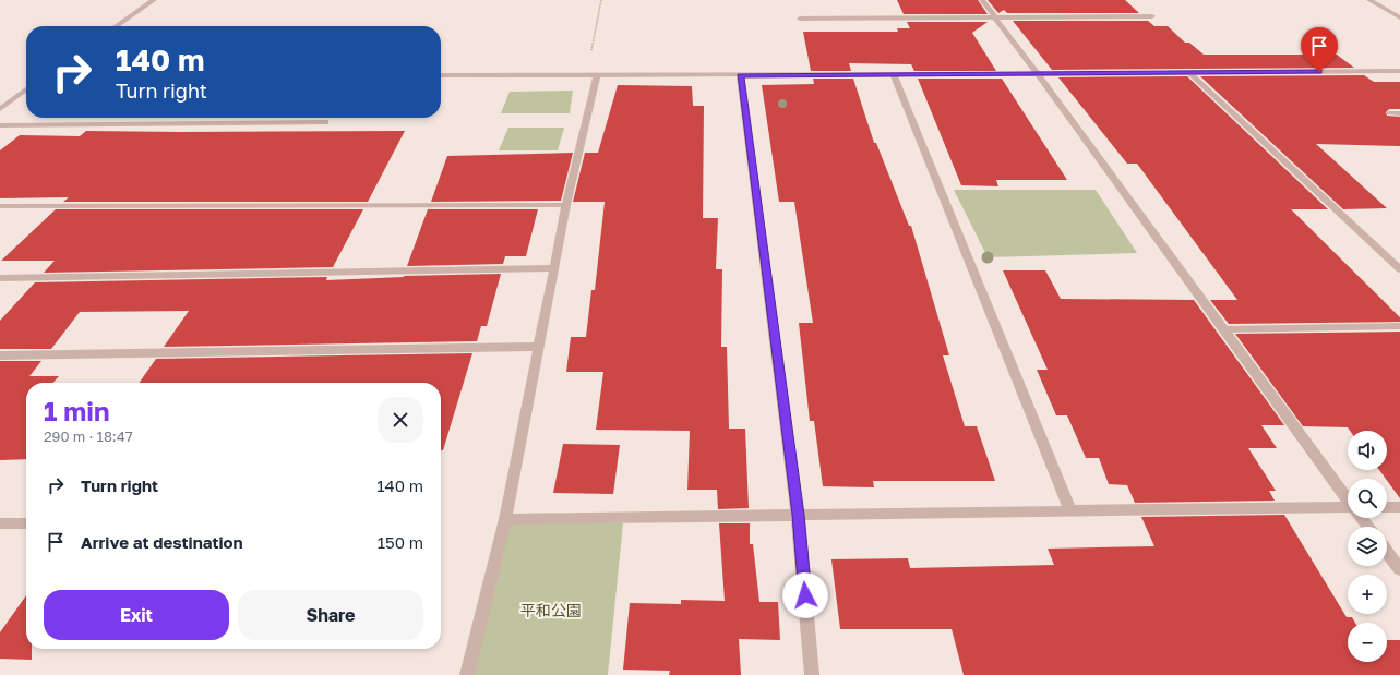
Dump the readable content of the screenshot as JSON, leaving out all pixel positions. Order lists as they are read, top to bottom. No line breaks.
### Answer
{"parks":["平和公園"],"page":{"turn":["140 m","Turn right"],"heading":["1 min","290 m · 18:47"],"map_buttons":["+","−"],"list":[{"name":"Turn right","value":"140 m"},{"name":"Arrive at destination","value":"150 m"}],"buttons":["Exit","Share"]}}
